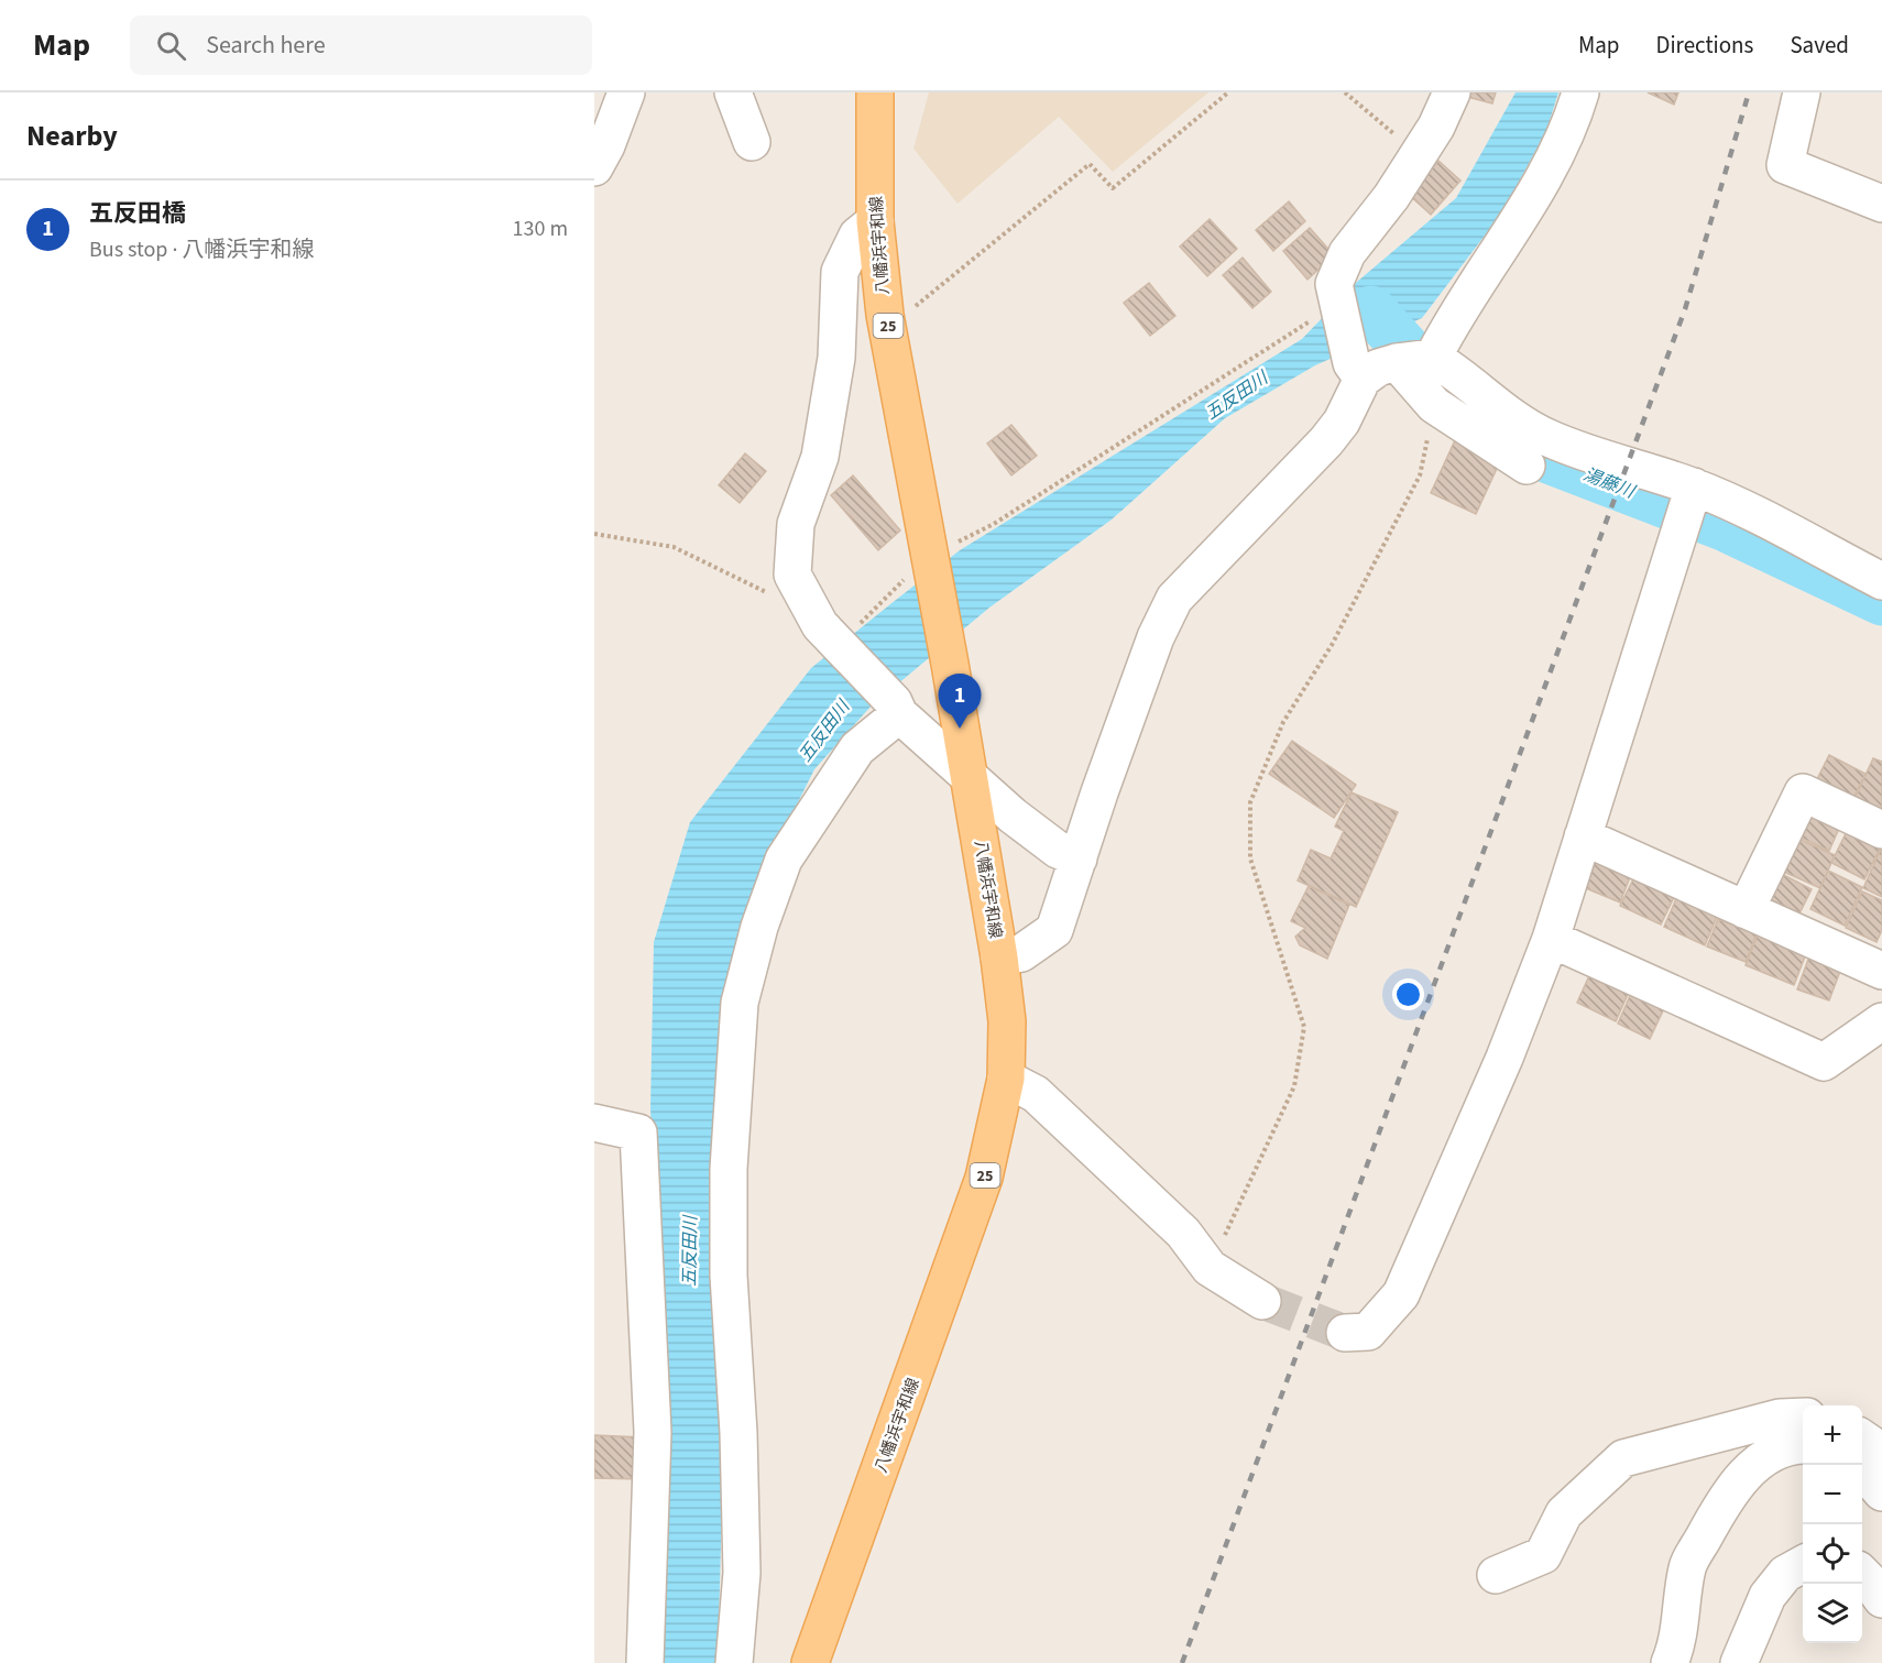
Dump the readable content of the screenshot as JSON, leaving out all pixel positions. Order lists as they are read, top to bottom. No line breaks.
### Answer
{"streets":{"main road":["八幡浜宇和線","25"]},"water":["五反田川","湯藤川"],"page":{"header":"Map","search":"Search here","nav":["Map","Directions","Saved"],"heading":"Nearby","list":[{"mark":"1","name":"五反田橋","note":"Bus stop · 八幡浜宇和線","value":"130 m"}],"pins":"1","map_buttons":["+","−"]}}
